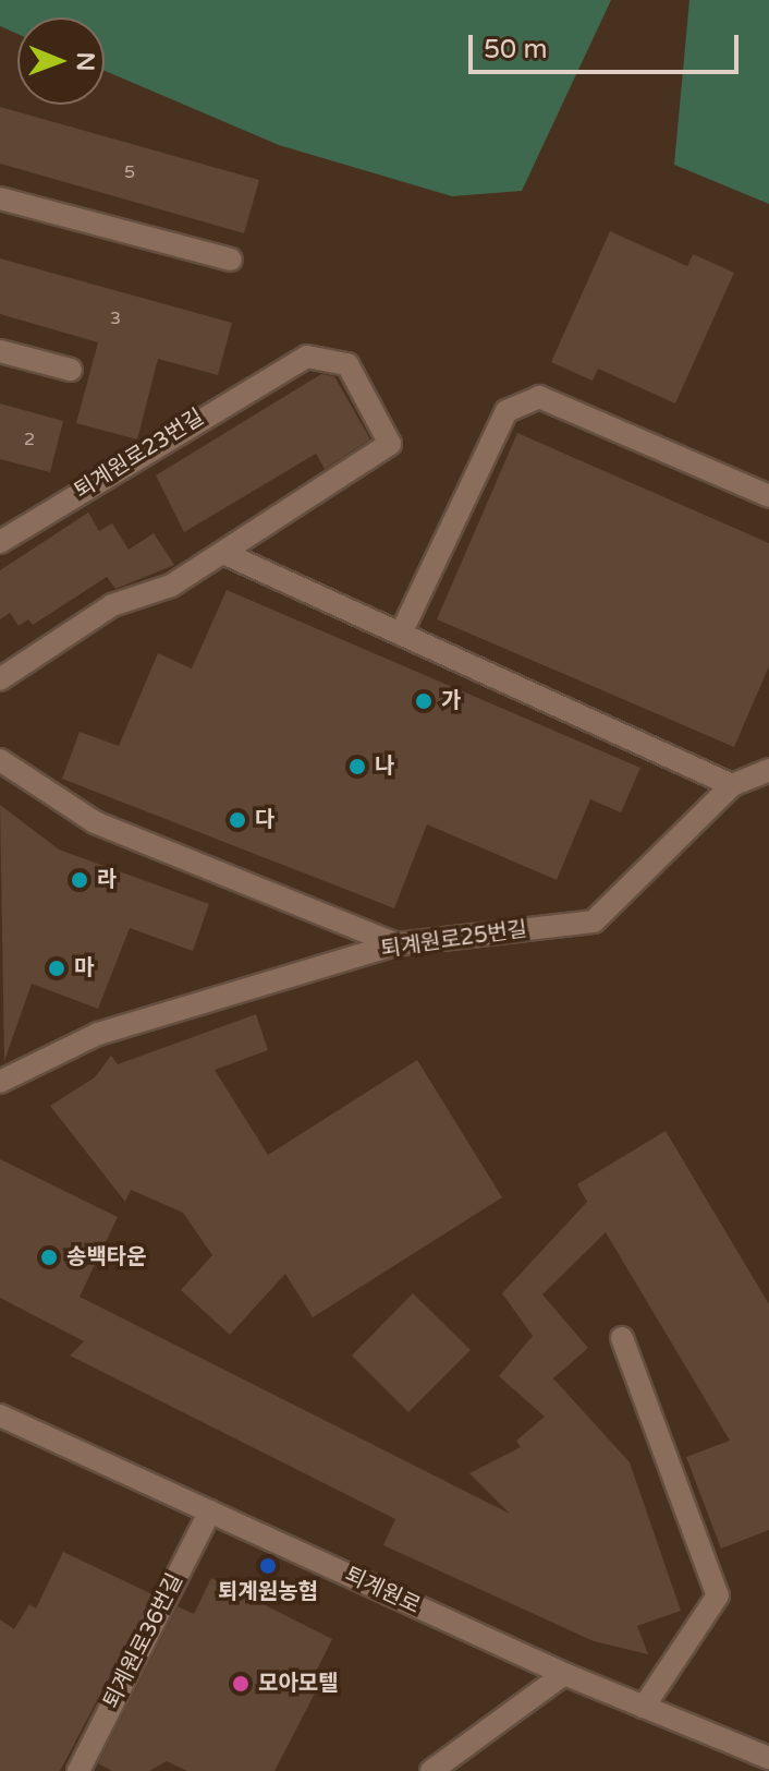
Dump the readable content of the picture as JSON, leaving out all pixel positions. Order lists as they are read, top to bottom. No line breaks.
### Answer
{"streets":{"street":["퇴계원로23번길","퇴계원로25번길","퇴계원로","퇴계원로36번길"]},"crossings":[["퇴계원로","퇴계원로36번길"]],"places":["가","나","다","라","마","송백타운","퇴계원농협","모아모텔"],"house_numbers":["5","3","2"],"scale_bar":"50 m","north":"right"}
